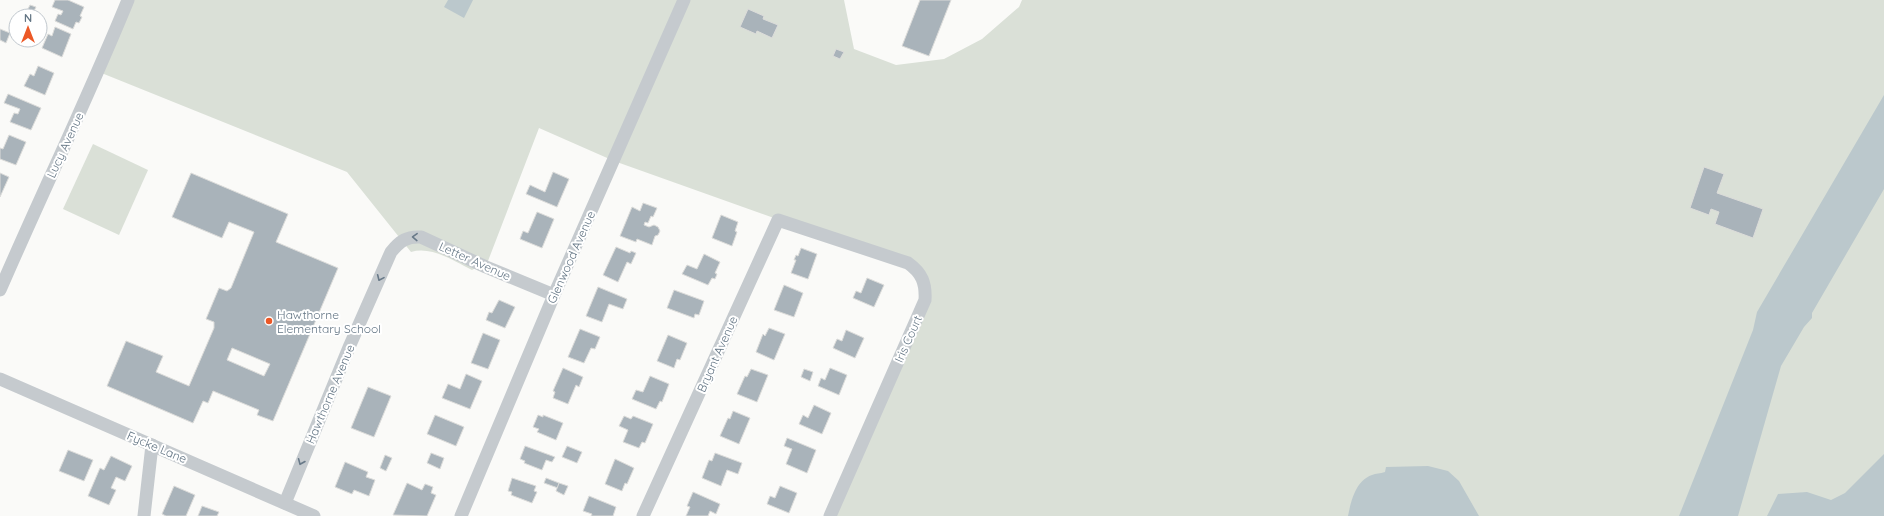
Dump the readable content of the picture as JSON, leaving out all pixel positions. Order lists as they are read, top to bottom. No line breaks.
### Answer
{"streets":{"street":["Lucy Avenue","Glenwood Avenue","Letter Avenue","Iris Court","Bryant Avenue","Hawthorne Avenue","Fycke Lane"]},"crossings":[["Glenwood Avenue","Letter Avenue"],["Letter Avenue","Hawthorne Avenue"],["Iris Court","Bryant Avenue"],["Hawthorne Avenue","Fycke Lane"]],"one_way":["Letter Avenue","Hawthorne Avenue"],"places":["Hawthorne Elementary School"],"north":"top"}
